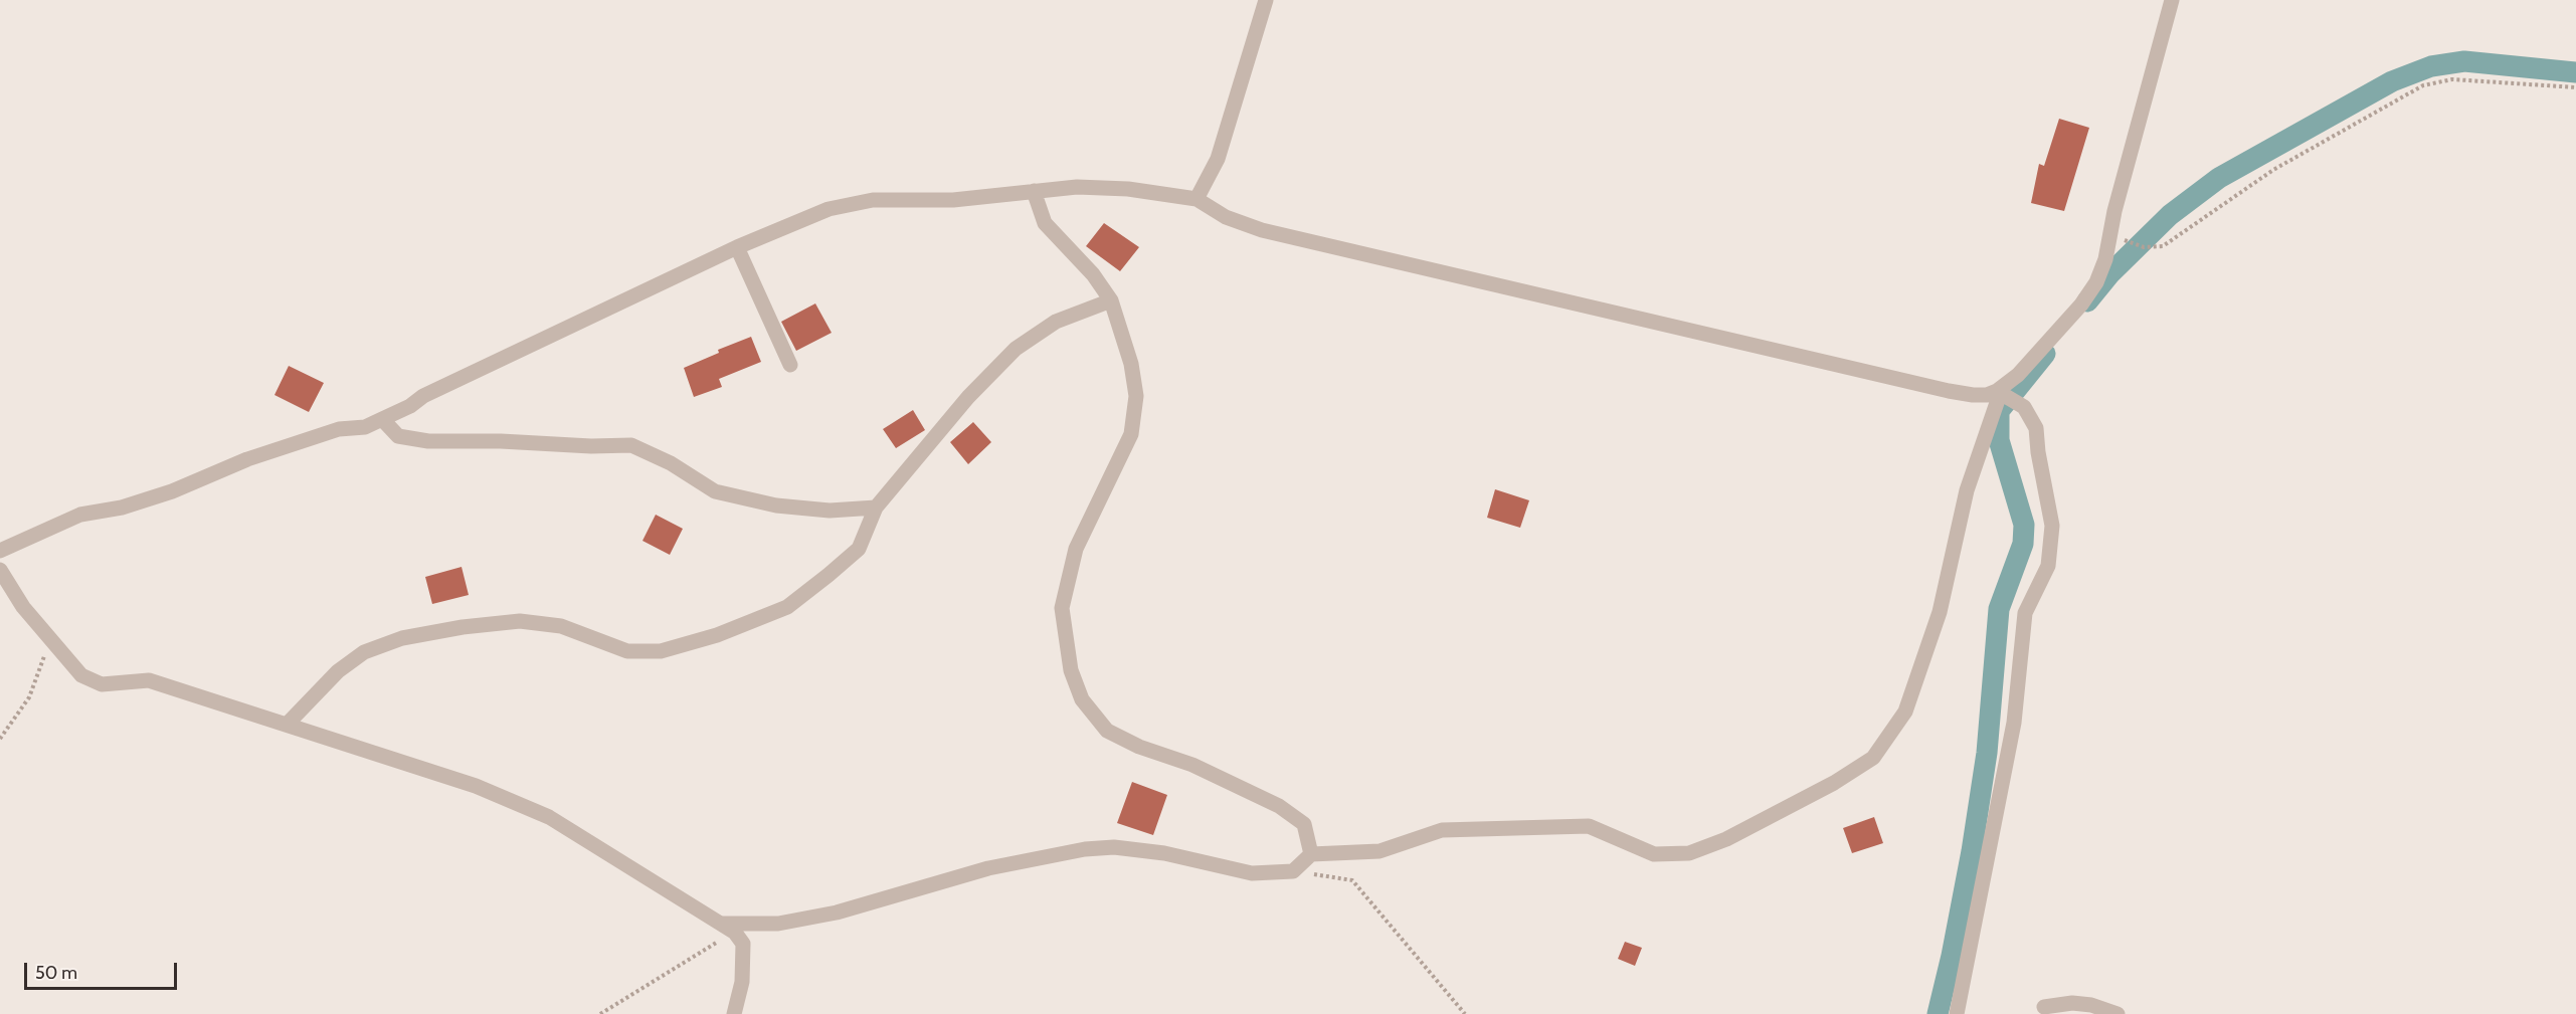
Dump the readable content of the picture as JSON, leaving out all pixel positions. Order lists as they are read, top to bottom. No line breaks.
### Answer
{"scale_bar":"50 m"}
